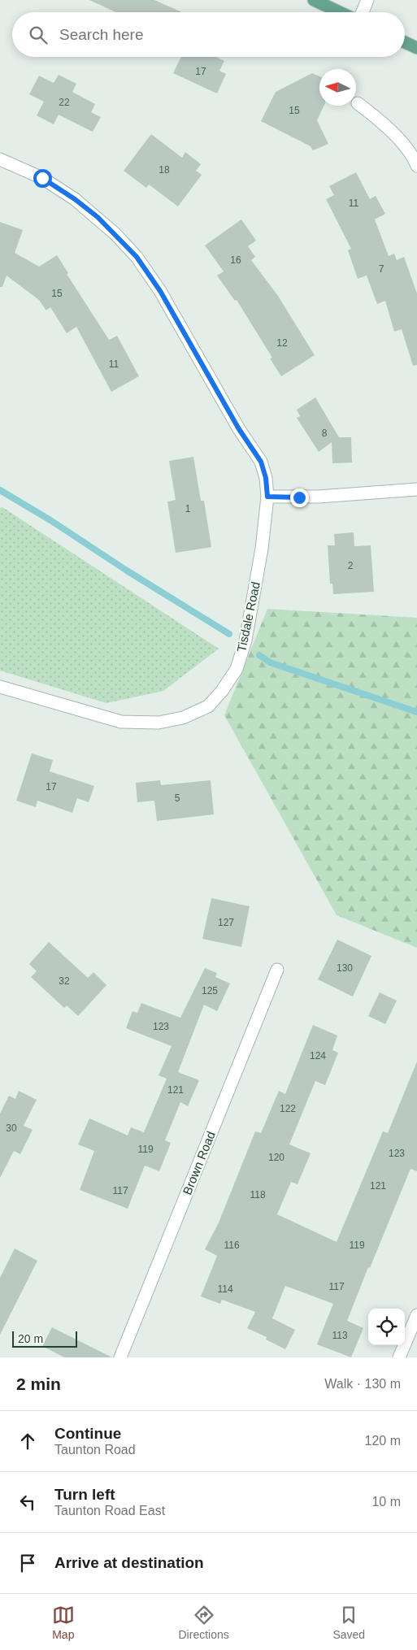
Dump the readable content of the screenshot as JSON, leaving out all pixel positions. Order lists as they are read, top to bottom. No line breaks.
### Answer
{"streets":{"street":["Tisdale Road","Brown Road"]},"house_numbers":["17","22","15","18","11","16","7","15","12","11","8","1","2","17","5","127","130","32","125","123","124","121","122","30","119","123","120","121","117","118","116","119","117","114","113"],"scale_bar":"20 m","north":"left","page":{"search":"Search here","scale":"20 m","heading":["2 min","Walk · 130 m"],"list":[["Continue","Taunton Road","120 m"],["Turn left","Taunton Road East","10 m"],"Arrive at destination"],"nav":["Map","Directions","Saved"]}}
